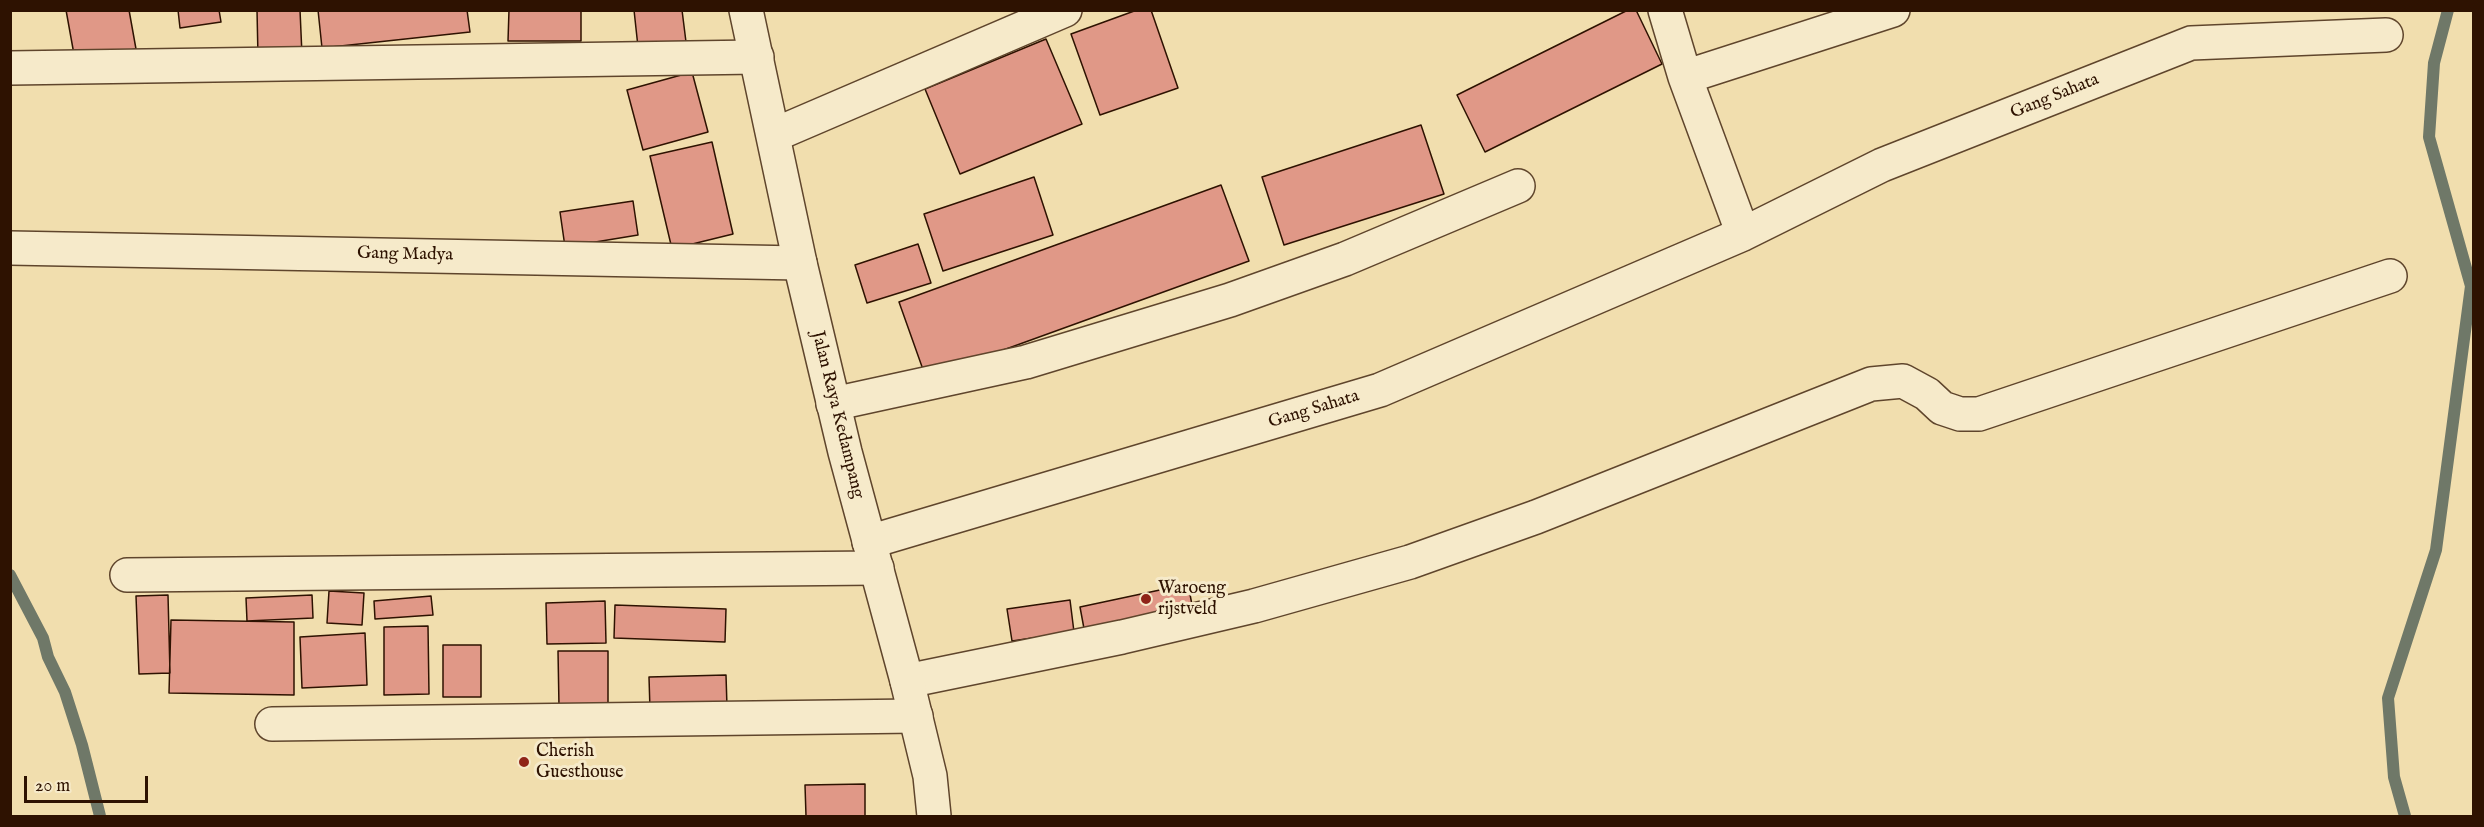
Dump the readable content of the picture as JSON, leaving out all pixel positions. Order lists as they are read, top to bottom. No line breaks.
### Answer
{"streets":{"street":["Gang Sahata","Gang Madya","Jalan Raya Kedampang"]},"crossings":[["Gang Sahata","Jalan Raya Kedampang"],["Gang Madya","Jalan Raya Kedampang"]],"places":["Waroeng rijstveld","Cherish Guesthouse"],"scale_bar":"20 m"}
